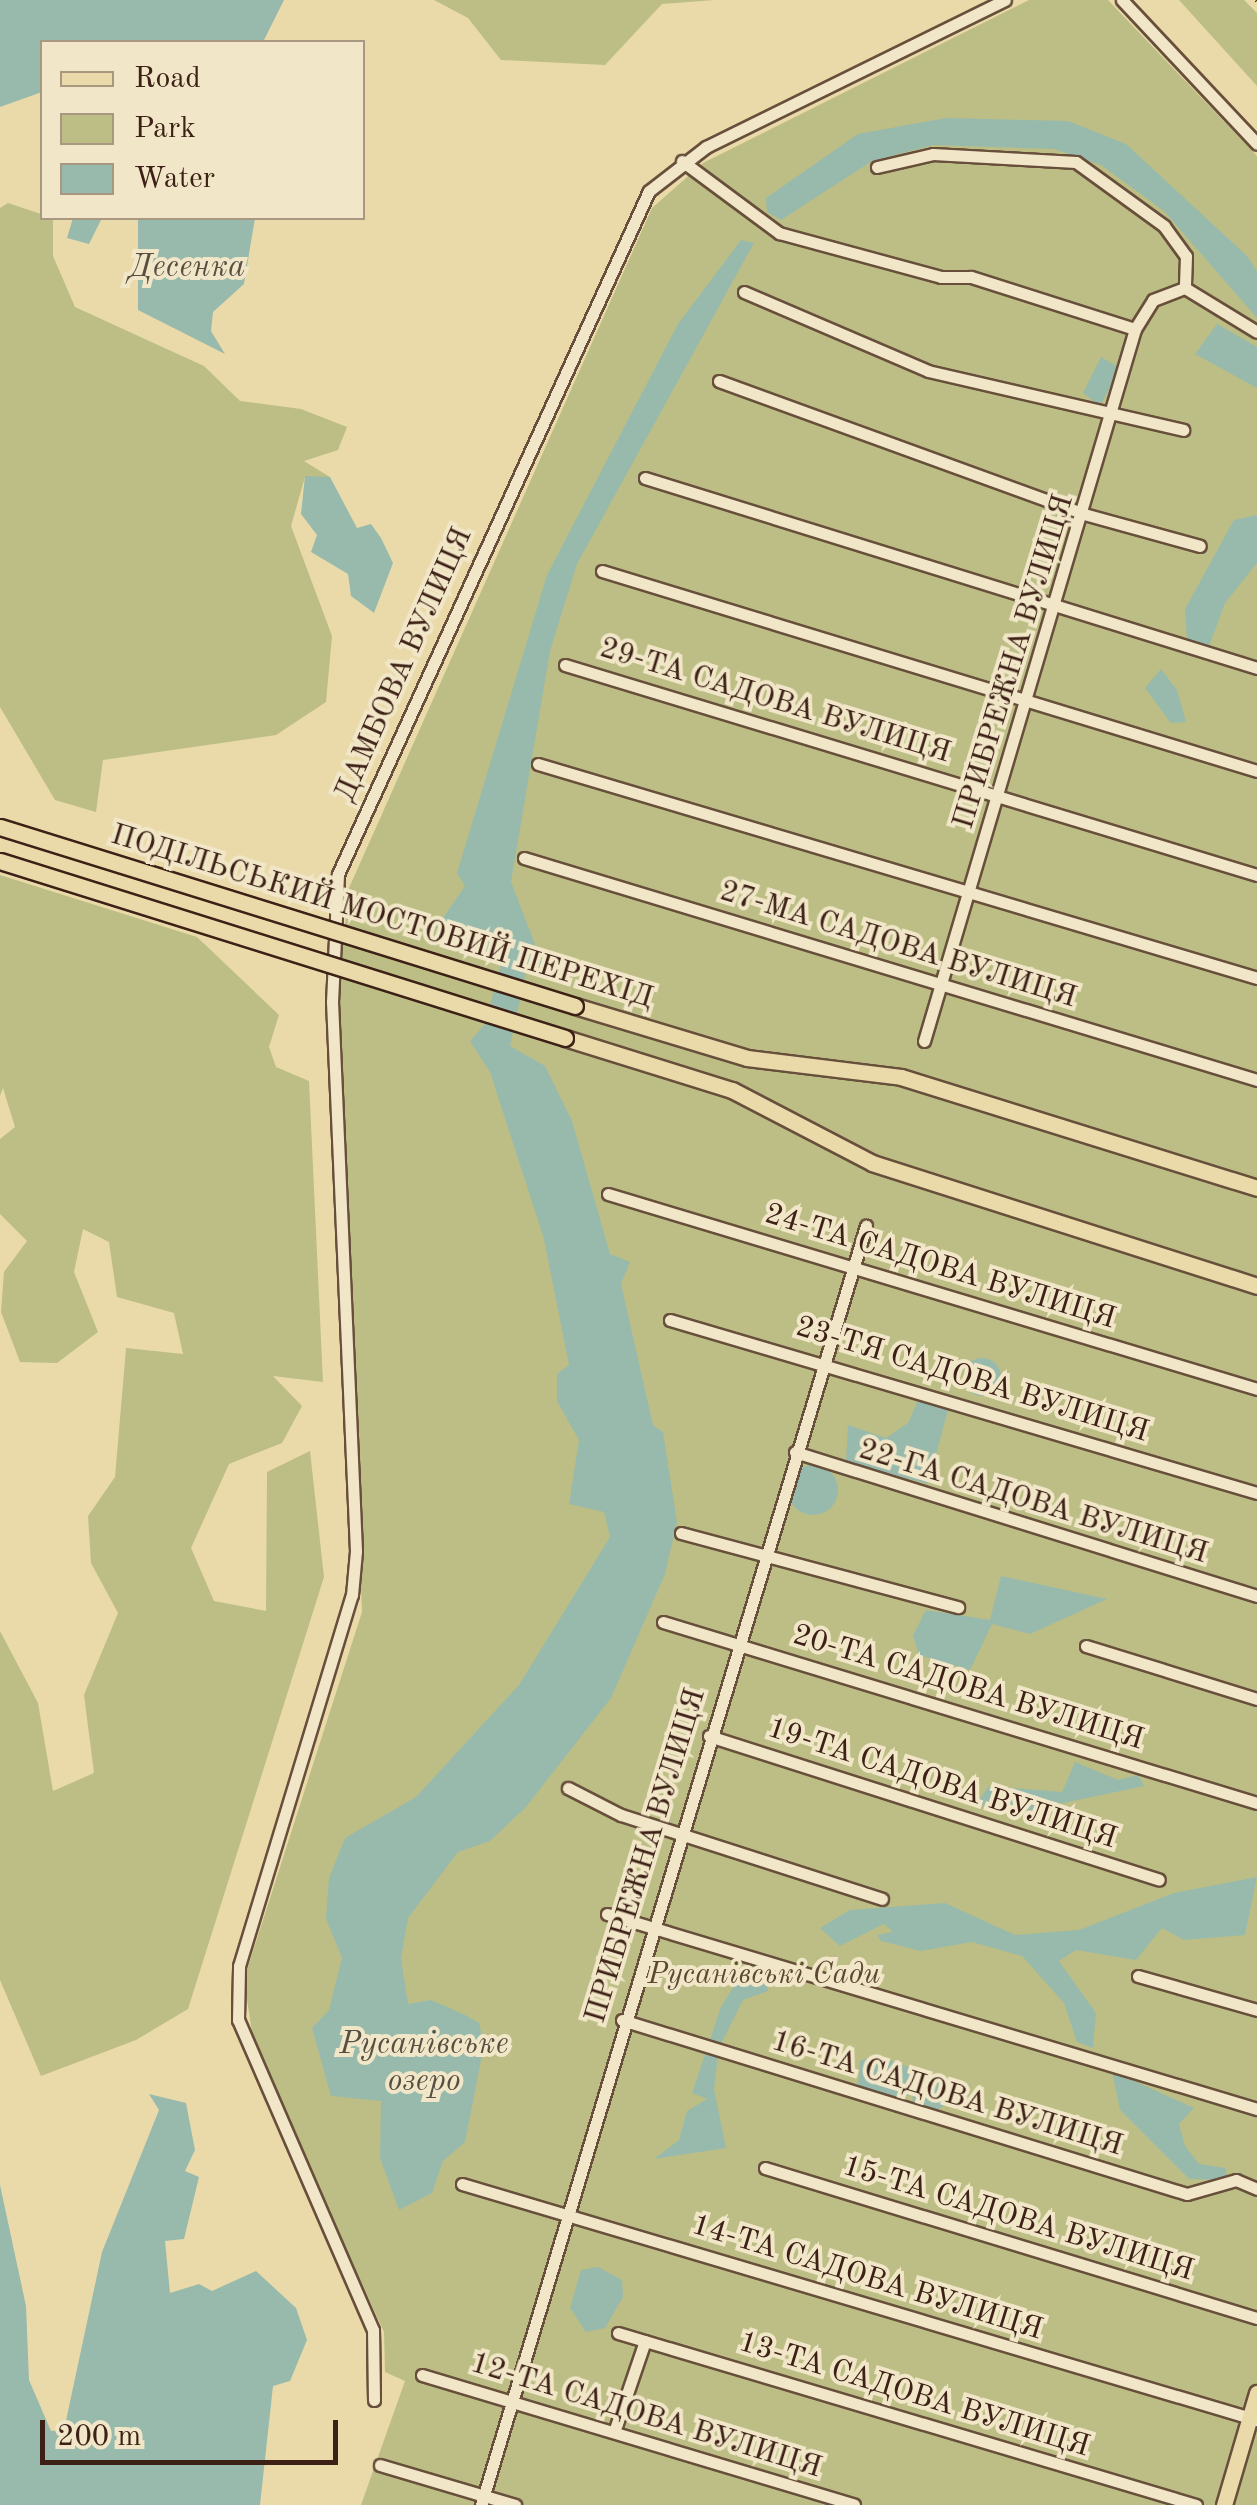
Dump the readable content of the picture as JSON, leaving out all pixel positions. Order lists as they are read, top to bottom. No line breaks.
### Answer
{"streets":{"main road":["ПОДІЛЬСЬКИЙ МОСТОВИЙ ПЕРЕХІД"],"street":["ПРИБРЕЖНА ВУЛИЦЯ","ДАМБОВА ВУЛИЦЯ","29-ТА САДОВА ВУЛИЦЯ","27-МА САДОВА ВУЛИЦЯ","24-ТА САДОВА ВУЛИЦЯ","23-ТЯ САДОВА ВУЛИЦЯ","22-ГА САДОВА ВУЛИЦЯ","20-ТА САДОВА ВУЛИЦЯ","19-ТА САДОВА ВУЛИЦЯ","16-ТА САДОВА ВУЛИЦЯ","15-ТА САДОВА ВУЛИЦЯ","14-ТА САДОВА ВУЛИЦЯ","13-ТА САДОВА ВУЛИЦЯ","12-ТА САДОВА ВУЛИЦЯ"]},"crossings":[["ПРИБРЕЖНА ВУЛИЦЯ","29-ТА САДОВА ВУЛИЦЯ"],["ПРИБРЕЖНА ВУЛИЦЯ","27-МА САДОВА ВУЛИЦЯ"],["ПРИБРЕЖНА ВУЛИЦЯ","24-ТА САДОВА ВУЛИЦЯ"],["ПРИБРЕЖНА ВУЛИЦЯ","23-ТЯ САДОВА ВУЛИЦЯ"],["ПРИБРЕЖНА ВУЛИЦЯ","22-ГА САДОВА ВУЛИЦЯ"],["ПРИБРЕЖНА ВУЛИЦЯ","20-ТА САДОВА ВУЛИЦЯ"],["ПРИБРЕЖНА ВУЛИЦЯ","19-ТА САДОВА ВУЛИЦЯ"],["ПРИБРЕЖНА ВУЛИЦЯ","16-ТА САДОВА ВУЛИЦЯ"],["ПРИБРЕЖНА ВУЛИЦЯ","14-ТА САДОВА ВУЛИЦЯ"],["ПРИБРЕЖНА ВУЛИЦЯ","12-ТА САДОВА ВУЛИЦЯ"]],"water":["Десенка","Русанівське озеро"],"parks":["Русанівські Сади"],"legend":["Road","Park","Water"],"scale_bar":"200 m"}
